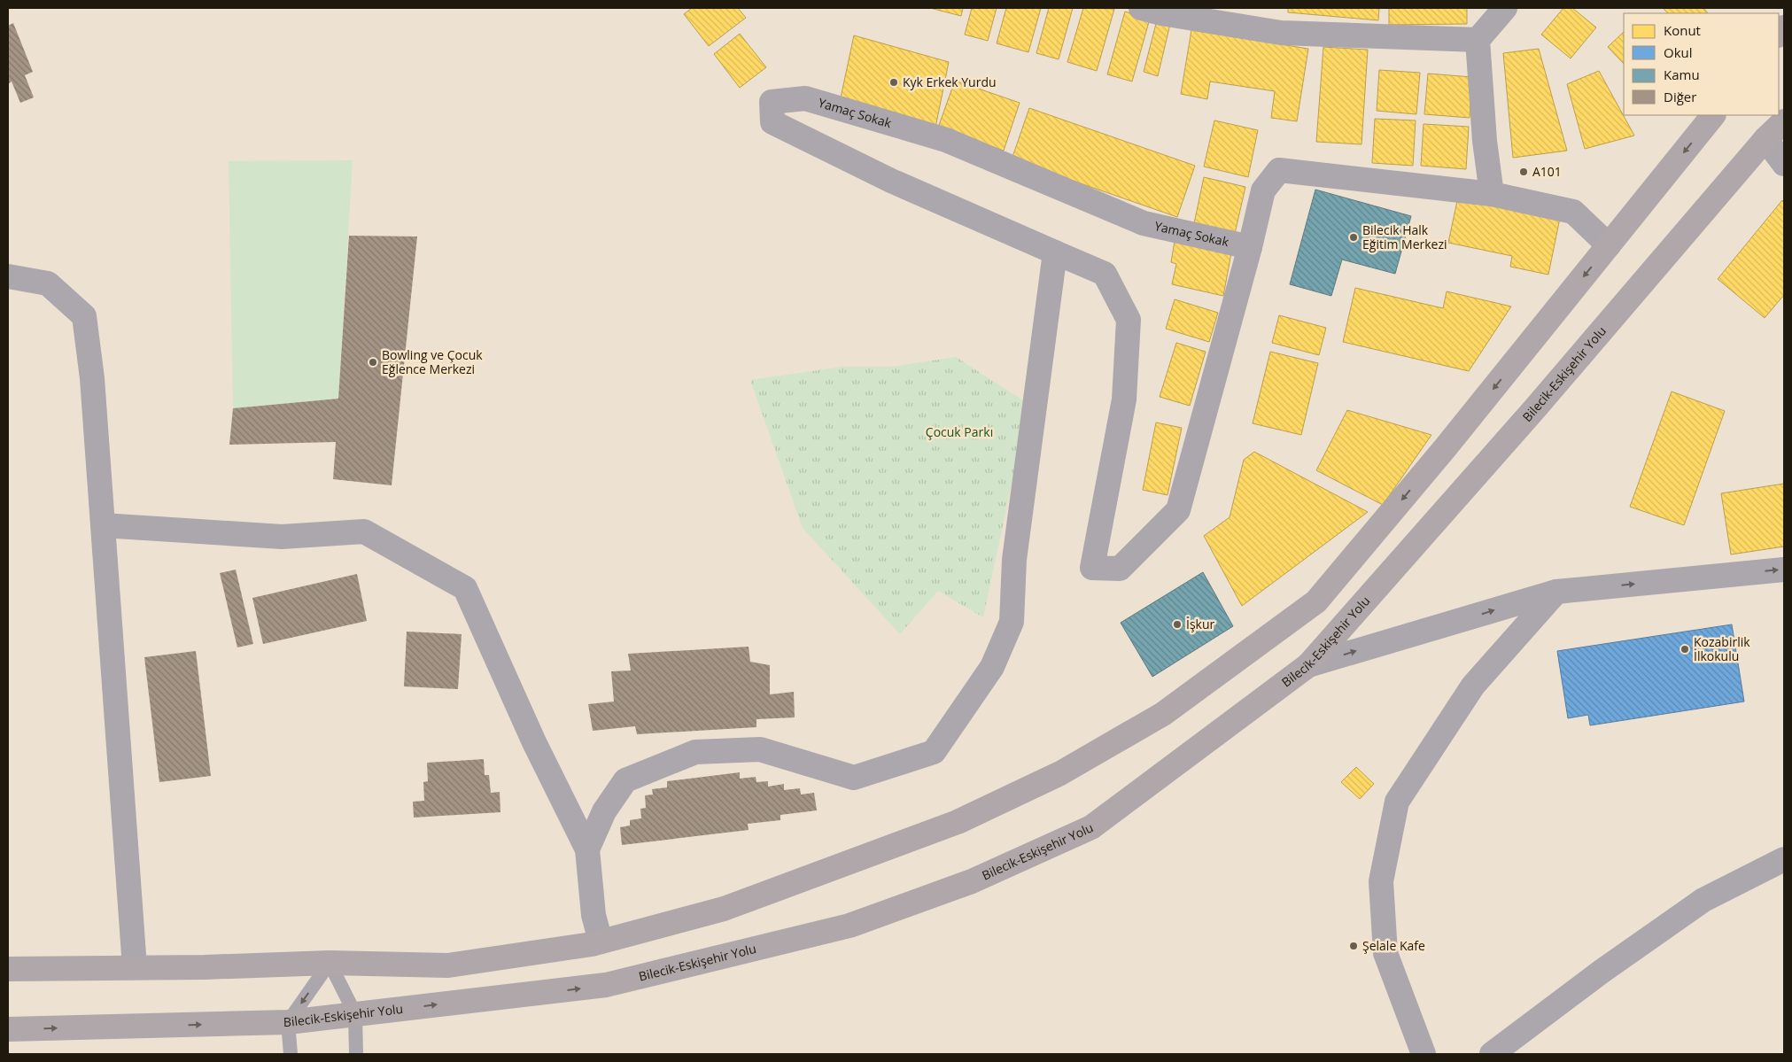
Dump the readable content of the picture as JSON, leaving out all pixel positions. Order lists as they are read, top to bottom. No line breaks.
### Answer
{"streets":{"main road":["Bilecik-Eskişehir Yolu"],"street":["Yamaç Sokak"]},"parks":["Çocuk Parkı"],"places":["Kyk Erkek Yurdu","A101","Bilecik Halk Eğitim Merkezi","Bowling ve Çocuk Eğlence Merkezi","İşkur","Kozabirlik İlkokulu","Şelale Kafe"],"legend":["Konut","Okul","Kamu","Diğer"]}
